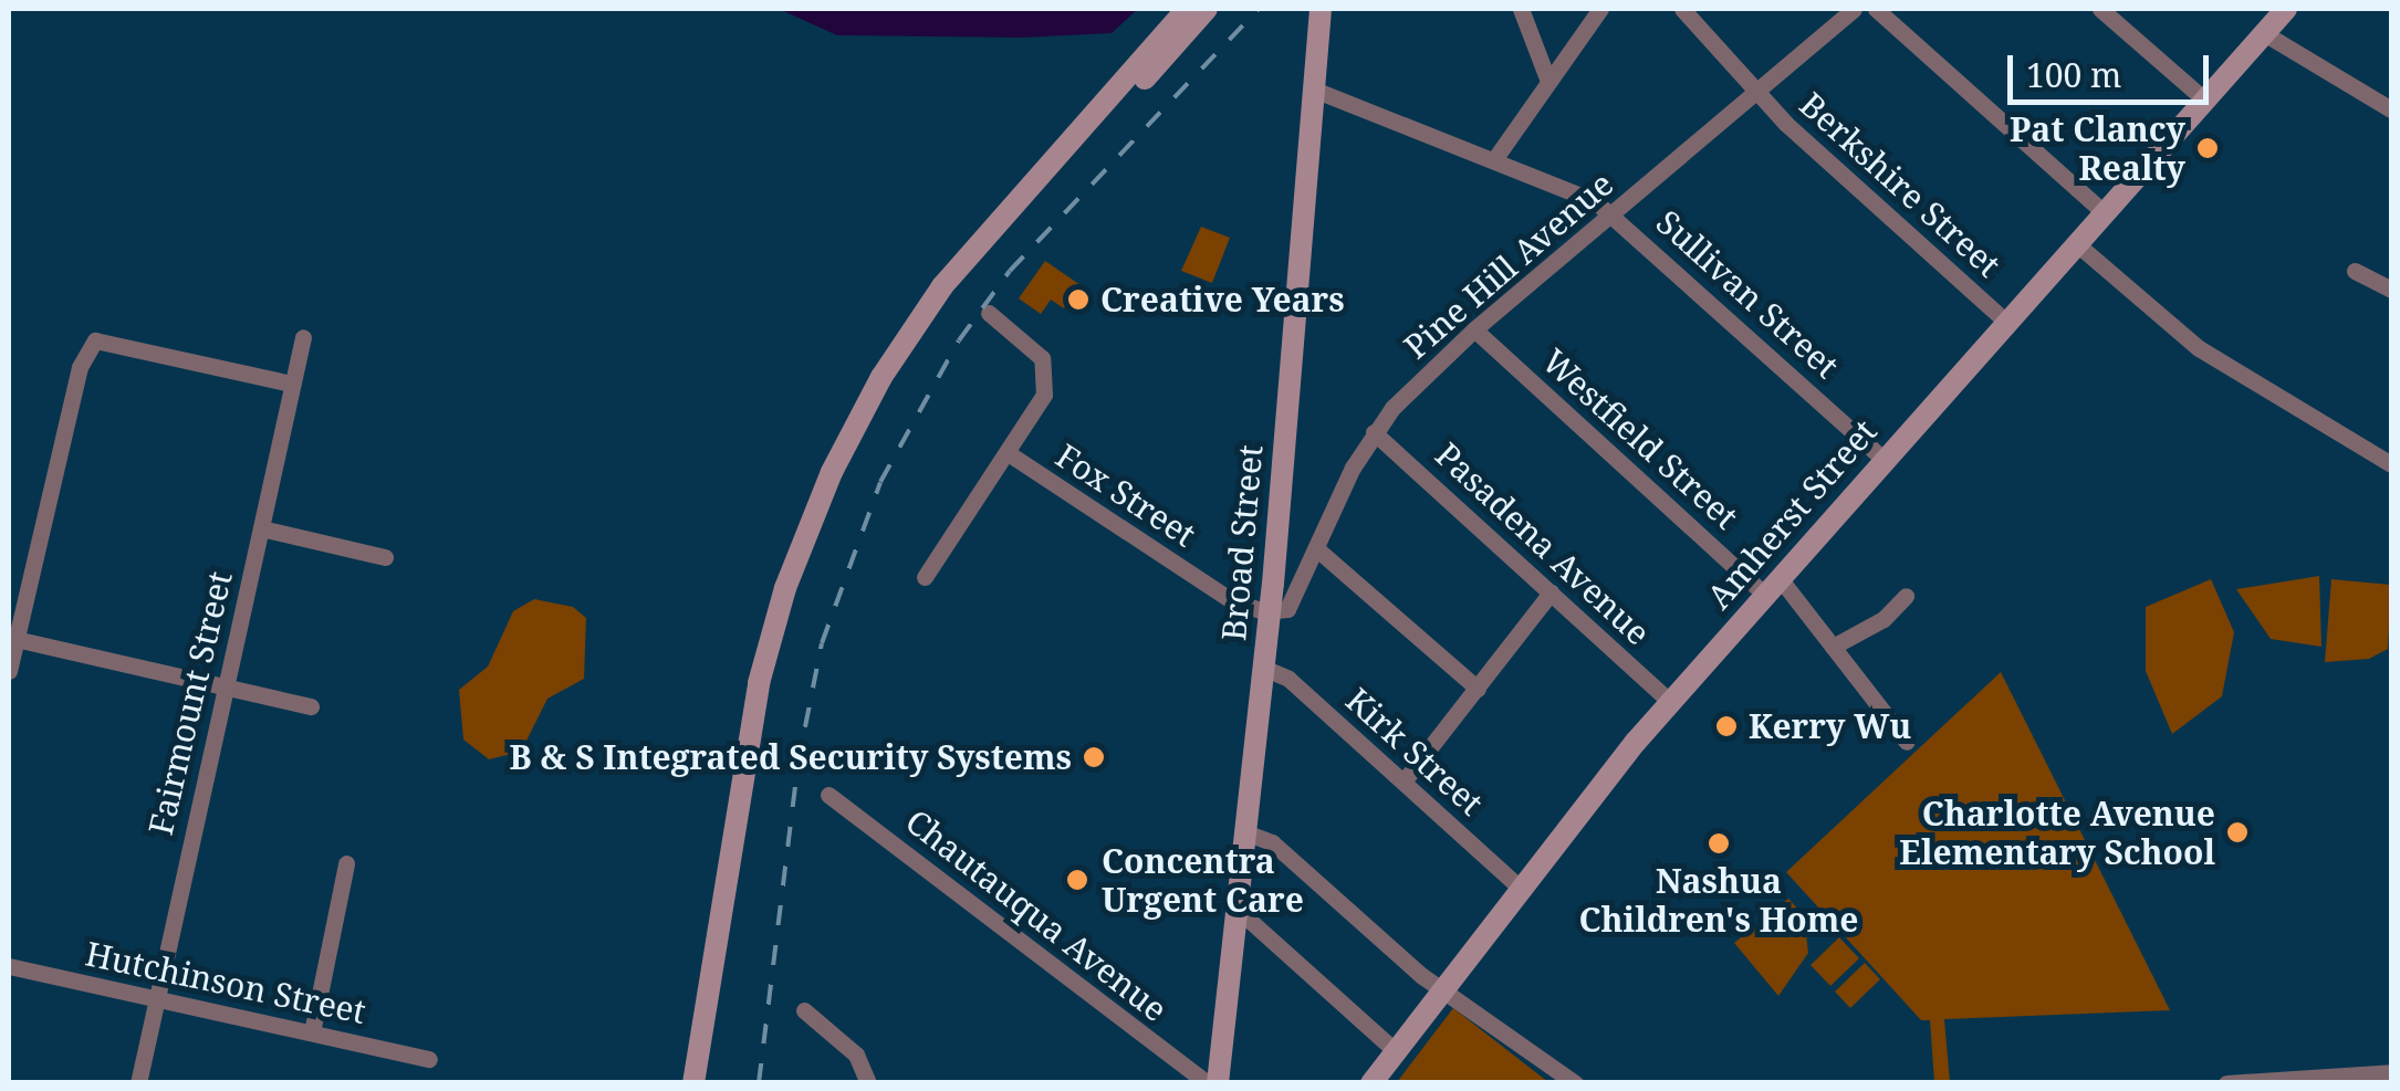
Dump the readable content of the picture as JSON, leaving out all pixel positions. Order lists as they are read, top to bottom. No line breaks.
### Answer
{"streets":{"main road":["Amherst Street","Broad Street"],"street":["Berkshire Street","Pine Hill Avenue","Sullivan Street","Westfield Street","Fox Street","Pasadena Avenue","Fairmount Street","Kirk Street","Chautauqua Avenue","Hutchinson Street"]},"crossings":[["Berkshire Street","Pine Hill Avenue"],["Berkshire Street","Amherst Street"],["Pine Hill Avenue","Sullivan Street"],["Pine Hill Avenue","Westfield Street"],["Pine Hill Avenue","Fox Street"],["Pine Hill Avenue","Broad Street"],["Pine Hill Avenue","Pasadena Avenue"],["Sullivan Street","Amherst Street"],["Sullivan Street","Broad Street"],["Westfield Street","Amherst Street"],["Fox Street","Broad Street"],["Amherst Street","Pasadena Avenue"],["Amherst Street","Kirk Street"],["Broad Street","Kirk Street"],["Fairmount Street","Hutchinson Street"]],"places":["Pat Clancy Realty","Creative Years","Kerry Wu","B & S Integrated Security Systems","Charlotte Avenue Elementary School","Nashua Children's Home","Concentra Urgent Care"],"scale_bar":"100 m"}
